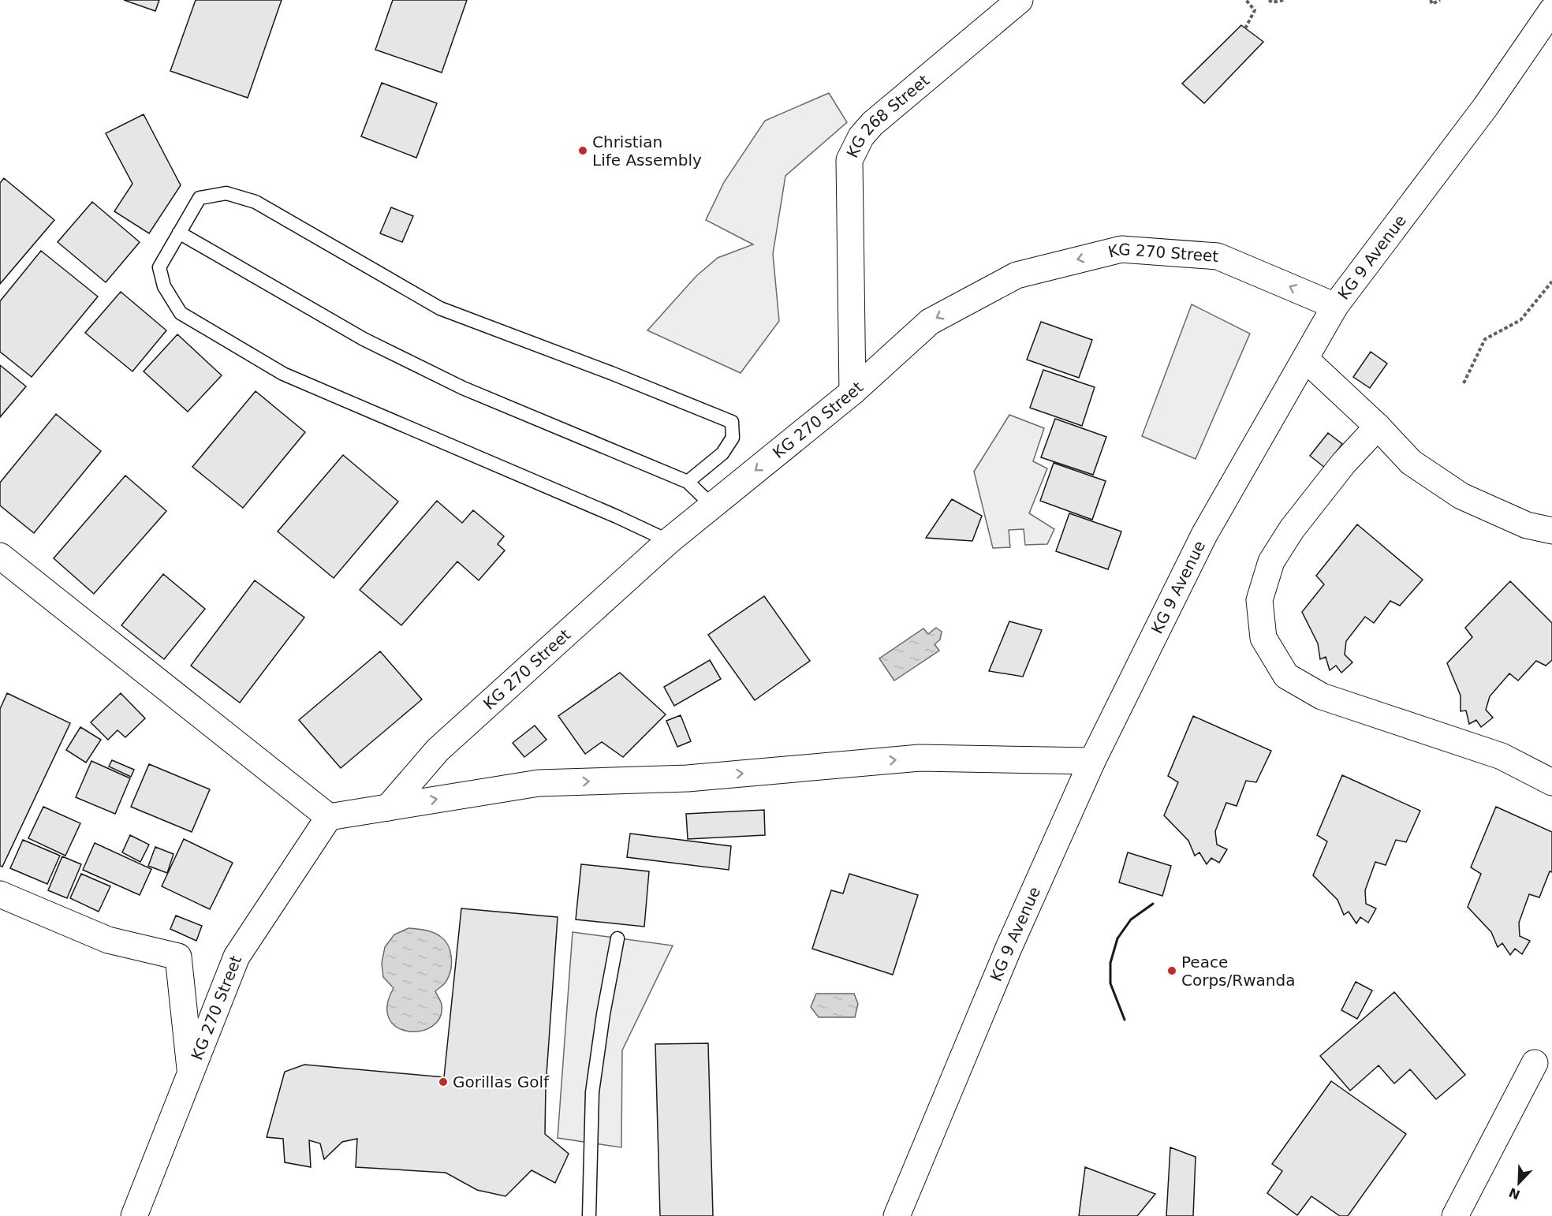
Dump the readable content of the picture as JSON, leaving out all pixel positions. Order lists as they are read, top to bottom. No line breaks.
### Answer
{"streets":{"street":["KG 268 Street","KG 270 Street","KG 9 Avenue"]},"crossings":[["KG 268 Street","KG 270 Street"],["KG 270 Street","KG 9 Avenue"]],"one_way":["KG 270 Street"],"places":["Christian Life Assembly","Peace Corps/Rwanda","Gorillas Golf"],"north":"bottom left"}
